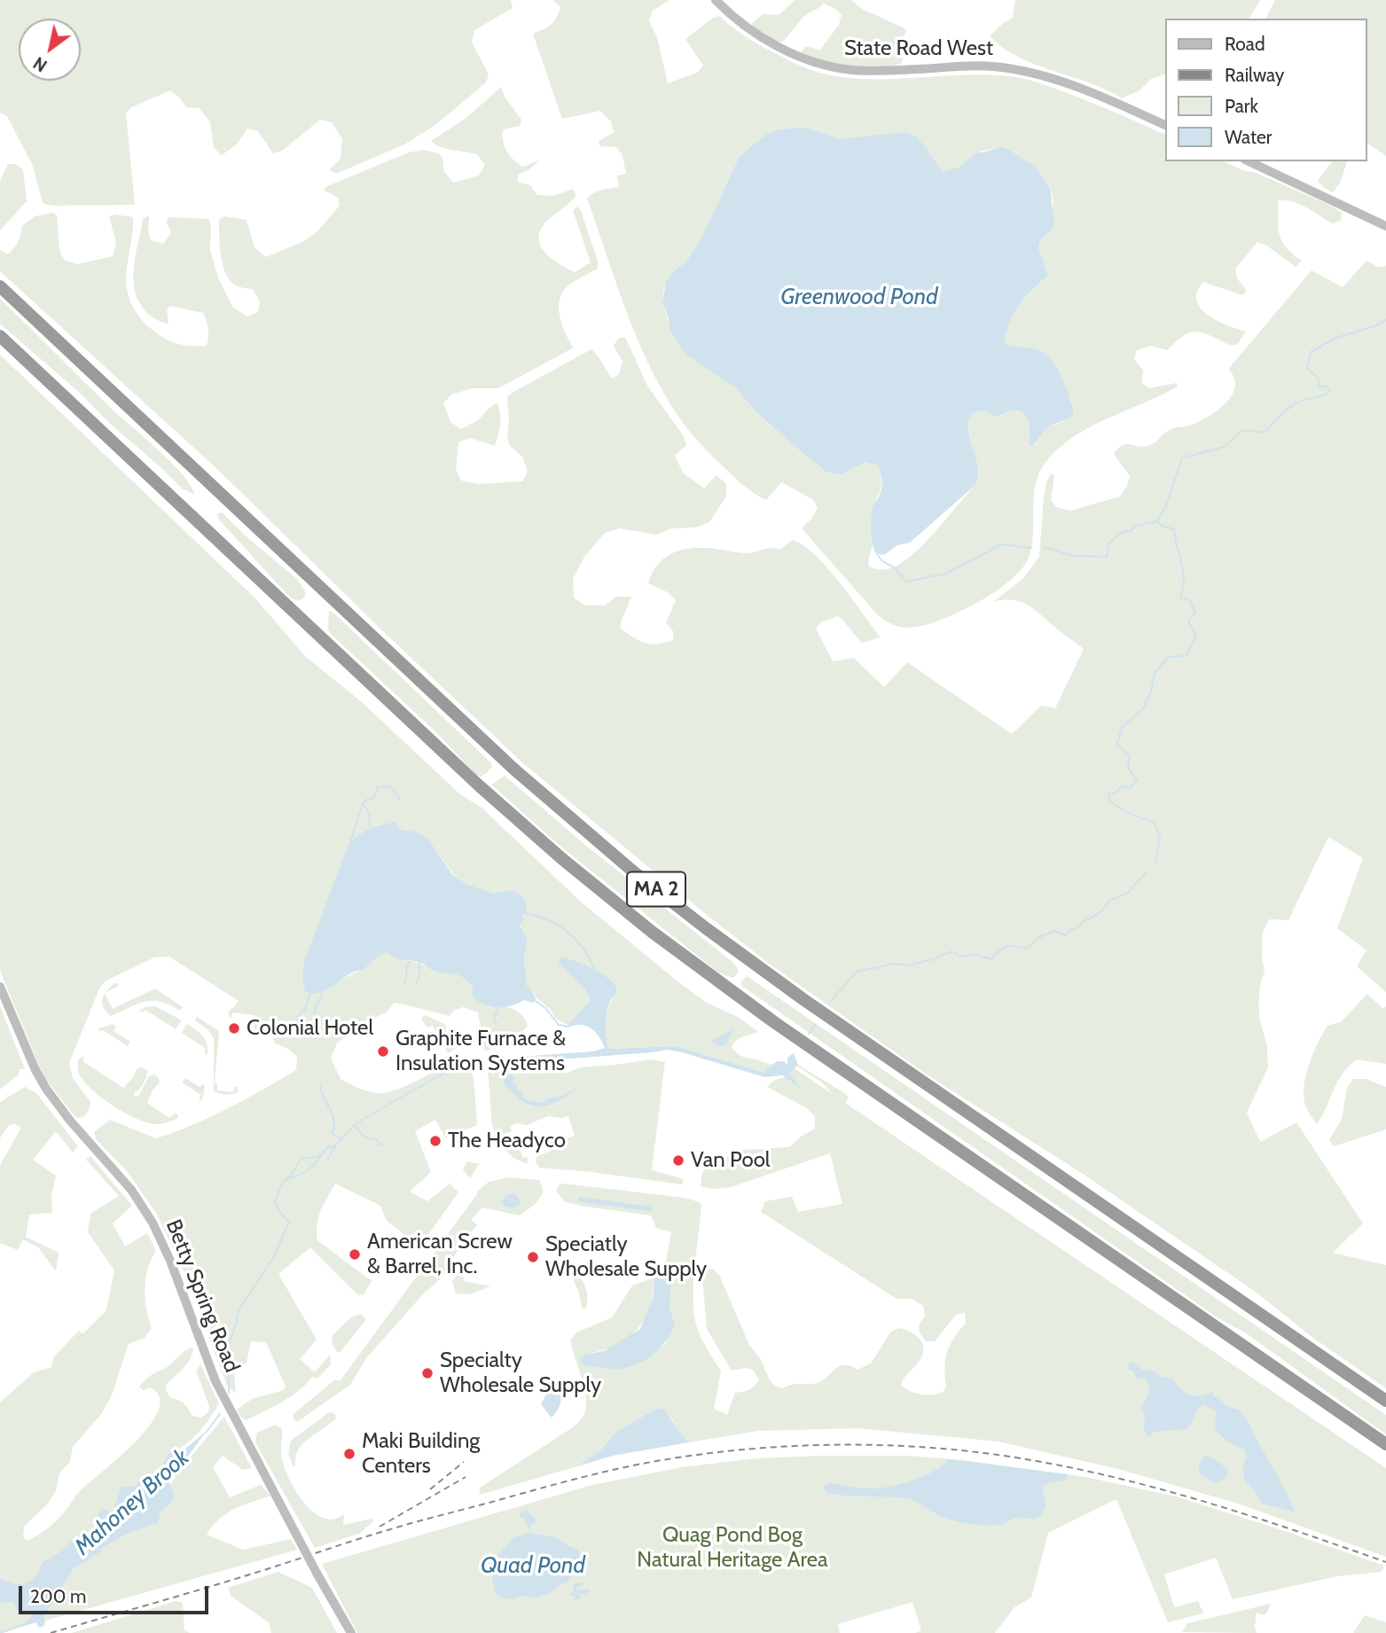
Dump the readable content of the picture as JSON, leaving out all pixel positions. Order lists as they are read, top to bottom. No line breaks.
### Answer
{"streets":{"highway":["MA 2"],"street":["State Road West","Betty Spring Road"]},"water":["Greenwood Pond","Mahoney Brook","Quad Pond"],"parks":["Quag Pond Bog Natural Heritage Area"],"places":["Colonial Hotel","Graphite Furnace & Insulation Systems","The Headyco","Van Pool","American Screw & Barrel, Inc.","Speciatly Wholesale Supply","Specialty Wholesale Supply","Maki Building Centers"],"legend":["Road","Railway","Park","Water"],"scale_bar":"200 m","north":"bottom left"}
